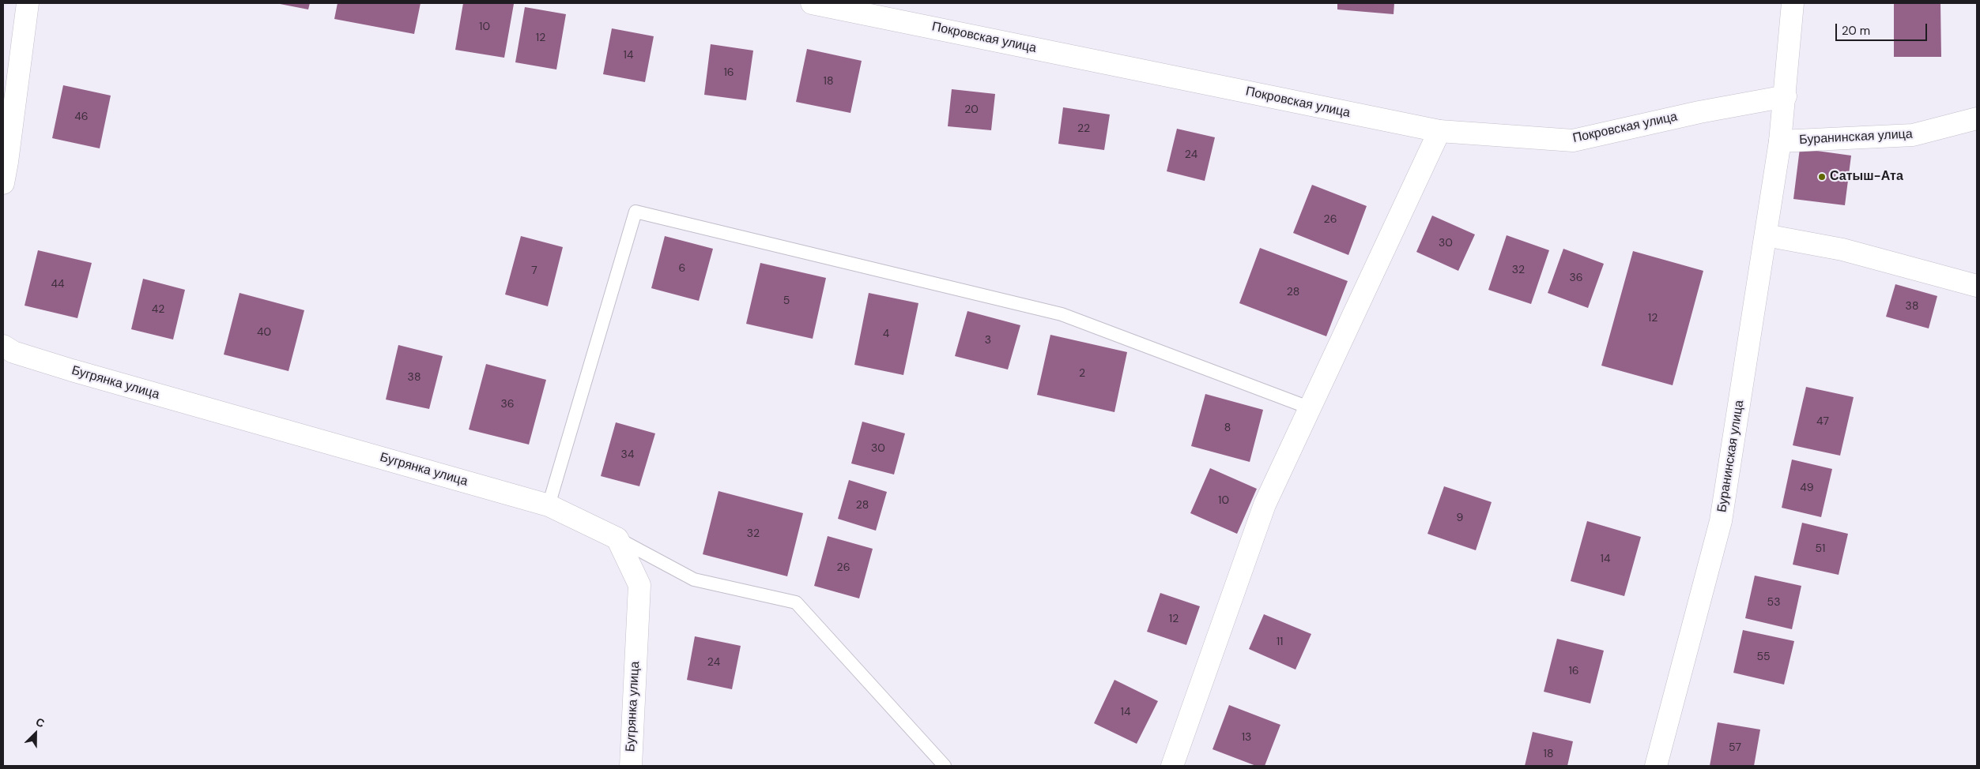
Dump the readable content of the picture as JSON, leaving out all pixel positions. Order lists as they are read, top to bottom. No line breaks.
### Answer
{"streets":{"street":["Покровская улица","Буранинская улица","Бугрянка улица"]},"crossings":[["Покровская улица","Буранинская улица"]],"places":["Сатыш-Ата"],"house_numbers":["10","12","14","16","18","20","46","22","24","26","30","6","32","7","36","44","28","5","38","42","12","40","4","3","2","38","36","47","8","30","34","49","10","28","9","32","51","14","26","53","12","11","55","24","16","14","13","57","18"],"scale_bar":"20 m","north":"top right"}
